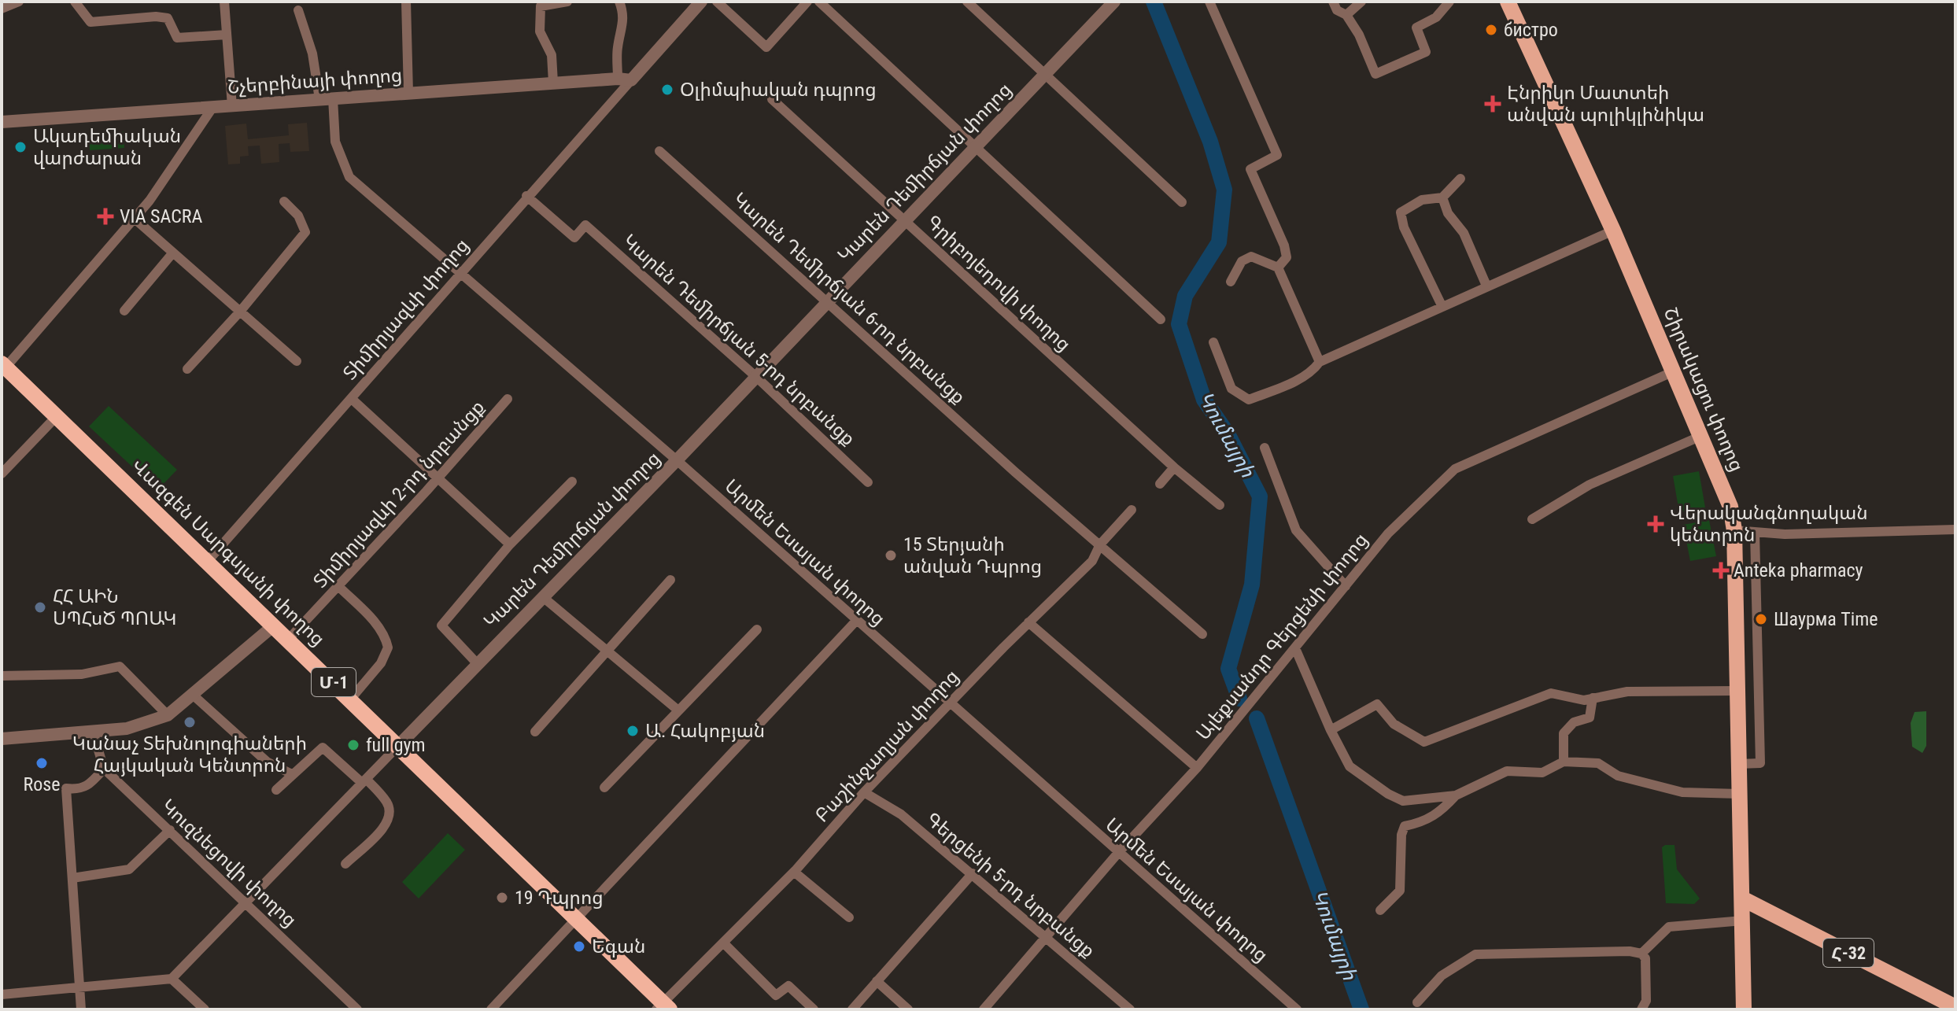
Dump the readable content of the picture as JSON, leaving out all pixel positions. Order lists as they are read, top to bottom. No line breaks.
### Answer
{"streets":{"highway":["Վազգեն Սարգսյանի փողոց","Մ-1"],"main road":["Շիրակացու փողոց","Հ-32"],"street":["Շչերբինայի փողոց","Կարեն Դեմիրճյան փողոց","Գրիբոյեդովի փողոց","Կարեն Դեմիրճյան 6-րդ նրբանցք","Տիմիրյազևի փողոց","Կարեն Դեմիրճյան 5-րդ նրբանցք","Տիմիրյազևի 2-րդ նրբանցք","Արմեն Եսայան փողոց","Ալեքսանդր Գերցենի փողոց","Բաշինջաղյան փողոց","Կուզնեցովի փողոց","Գերցենի 5-րդ նրբանցք"]},"crossings":[["Շչերբինայի փողոց","Տիմիրյազևի փողոց"],["Շչերբինայի փողոց","Արմեն Եսայան փողոց"],["Կարեն Դեմիրճյան փողոց","Գրիբոյեդովի փողոց"],["Կարեն Դեմիրճյան փողոց","Կարեն Դեմիրճյան 6-րդ նրբանցք"],["Կարեն Դեմիրճյան փողոց","Կարեն Դեմիրճյան 5-րդ նրբանցք"],["Կարեն Դեմիրճյան փողոց","Վազգեն Սարգսյանի փողոց"],["Կարեն Դեմիրճյան փողոց","Արմեն Եսայան փողոց"],["Կարեն Դեմիրճյան փողոց","Կուզնեցովի փողոց"],["Կարեն Դեմիրճյան 6-րդ նրբանցք","Բաշինջաղյան փողոց"],["Տիմիրյազևի փողոց","Կարեն Դեմիրճյան 5-րդ նրբանցք"],["Տիմիրյազևի փողոց","Վազգեն Սարգսյանի փողոց"],["Տիմիրյազևի փողոց","Արմեն Եսայան փողոց"],["Շիրակացու փողոց","Ալեքսանդր Գերցենի փողոց"],["Շիրակացու փողոց","Հ-32"],["Տիմիրյազևի 2-րդ նրբանցք","Վազգեն Սարգսյանի փողոց"],["Վազգեն Սարգսյանի փողոց","Բաշինջաղյան փողոց"],["Արմեն Եսայան փողոց","Ալեքսանդր Գերցենի փողոց"],["Արմեն Եսայան փողոց","Բաշինջաղյան փողոց"],["Ալեքսանդր Գերցենի փողոց","Գերցենի 5-րդ նրբանցք"],["Բաշինջաղյան փողոց","Գերցենի 5-րդ նրբանցք"]],"water":["Կումայրի"],"places":{"other":["бистро","Օլիմպիական դպրոց","Ակադեմիական վարժարան","15 Տերյանի անվան Դպրոց","ՀՀ ԱԻՆ ՍՊՀսԾ ՊՈԱԿ","Шаурма Time","Կանաչ Տեխնոլոգիաների Հայկական Կենտրոն","Ա. Հակոբյան","full gym","Rose","19 Դպրոց","Եգան"],"health":["Էնրիկո Մատտեի անվան պոլիկլինիկա","VIA SACRA","Վերականգնողական կենտրոն","Anteka pharmacy"]}}
